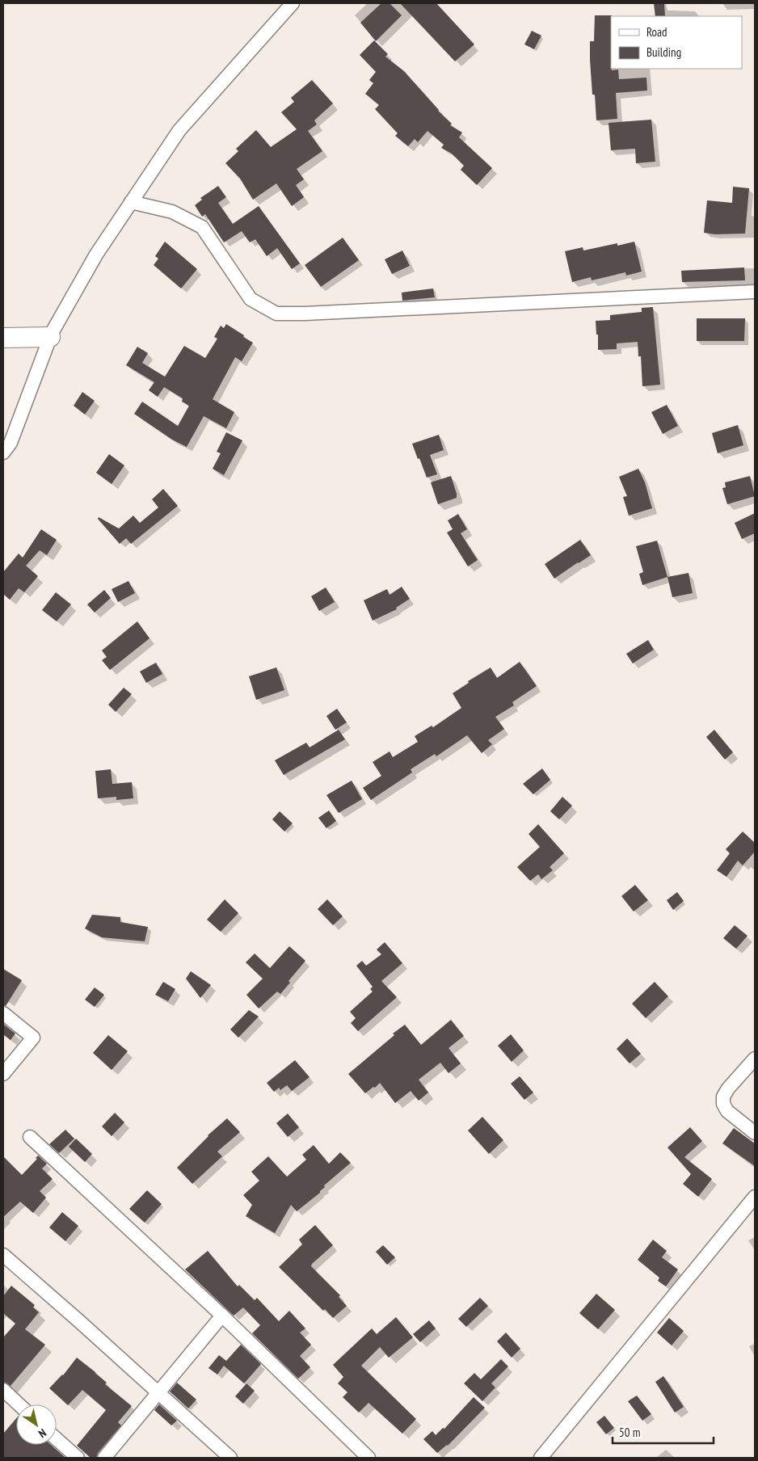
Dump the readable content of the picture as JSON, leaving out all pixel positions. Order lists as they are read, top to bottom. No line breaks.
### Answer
{"legend":["Road","Building"],"scale_bar":"50 m","north":"bottom right"}
